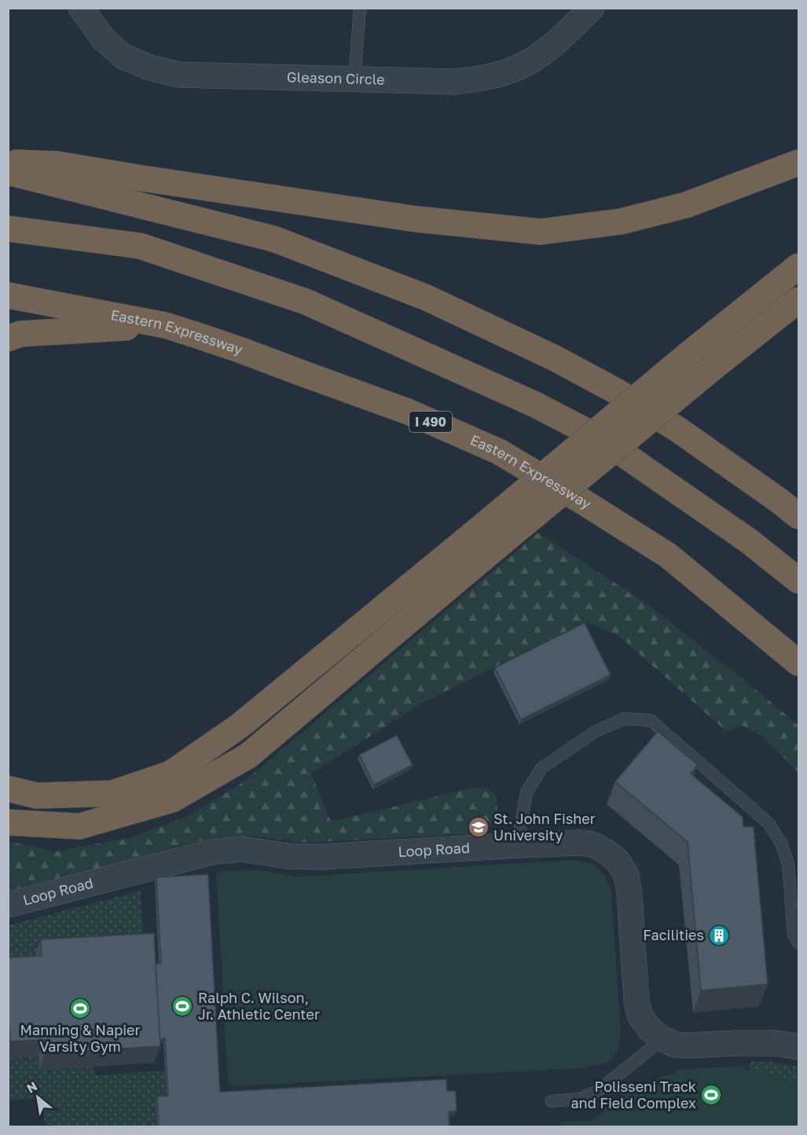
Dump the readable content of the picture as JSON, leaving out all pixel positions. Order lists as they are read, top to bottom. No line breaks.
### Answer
{"streets":{"highway":["Eastern Expressway","I 490"],"street":["Gleason Circle","Loop Road"]},"places":{"school or university":["St. John Fisher University"],"building":["Facilities"],"sports":["Ralph C. Wilson, Jr. Athletic Center","Manning & Napier Varsity Gym","Polisseni Track and Field Complex"]},"north":"top left"}
